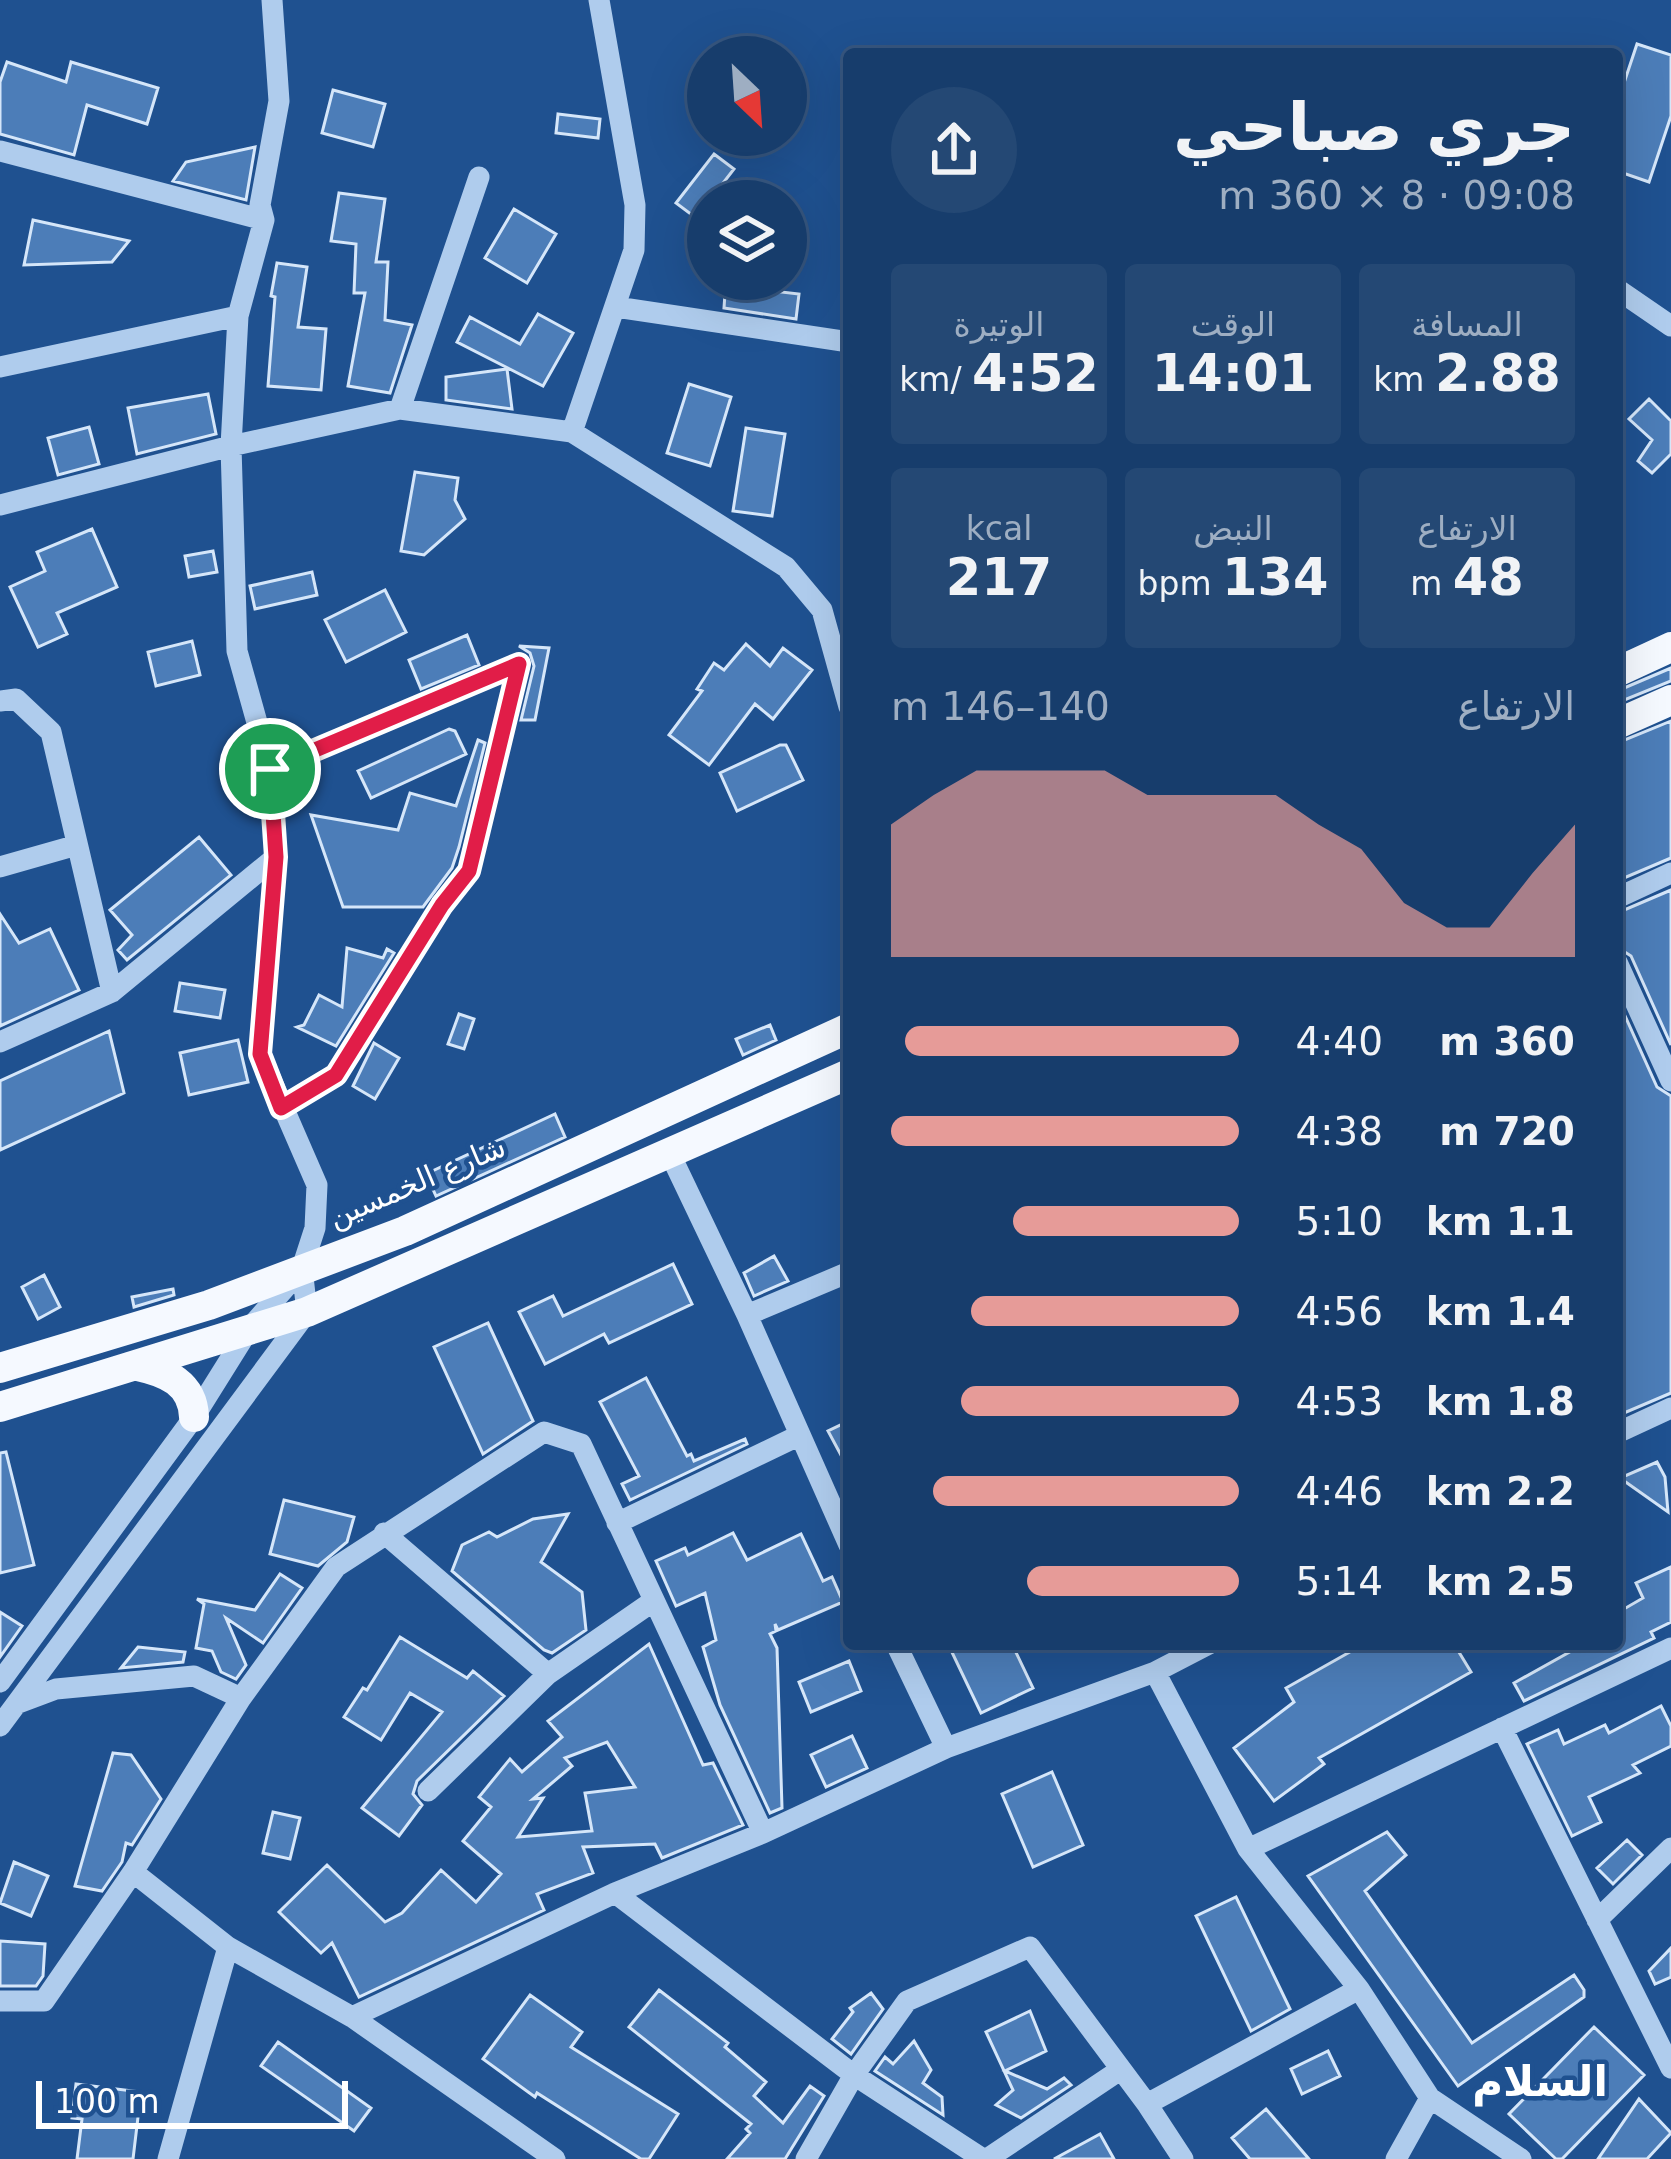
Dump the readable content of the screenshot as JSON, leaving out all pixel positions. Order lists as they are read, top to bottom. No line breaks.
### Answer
{"streets":{"main road":["شارع الخمسين"]},"districts":["السلام"],"scale_bar":"100 m","north":"bottom right","page":{"heading":["جري صباحي","09:08 · 8 × 360 m"],"stats":[["المسافة","2.88 km"],["الوقت","14:01"],["الوتيرة","4:52 /km"],["الارتفاع","48 m"],["النبض","134 bpm"],["kcal","217"]],"chart":["الارتفاع","140–146 m"],"list":[{"name":"360 m","note":"4:40"},{"name":"720 m","note":"4:38"},{"name":"1.1 km","note":"5:10"},{"name":"1.4 km","note":"4:56"},{"name":"1.8 km","note":"4:53"},{"name":"2.2 km","note":"4:46"},{"name":"2.5 km","note":"5:14"}],"scale":"100 m"}}
